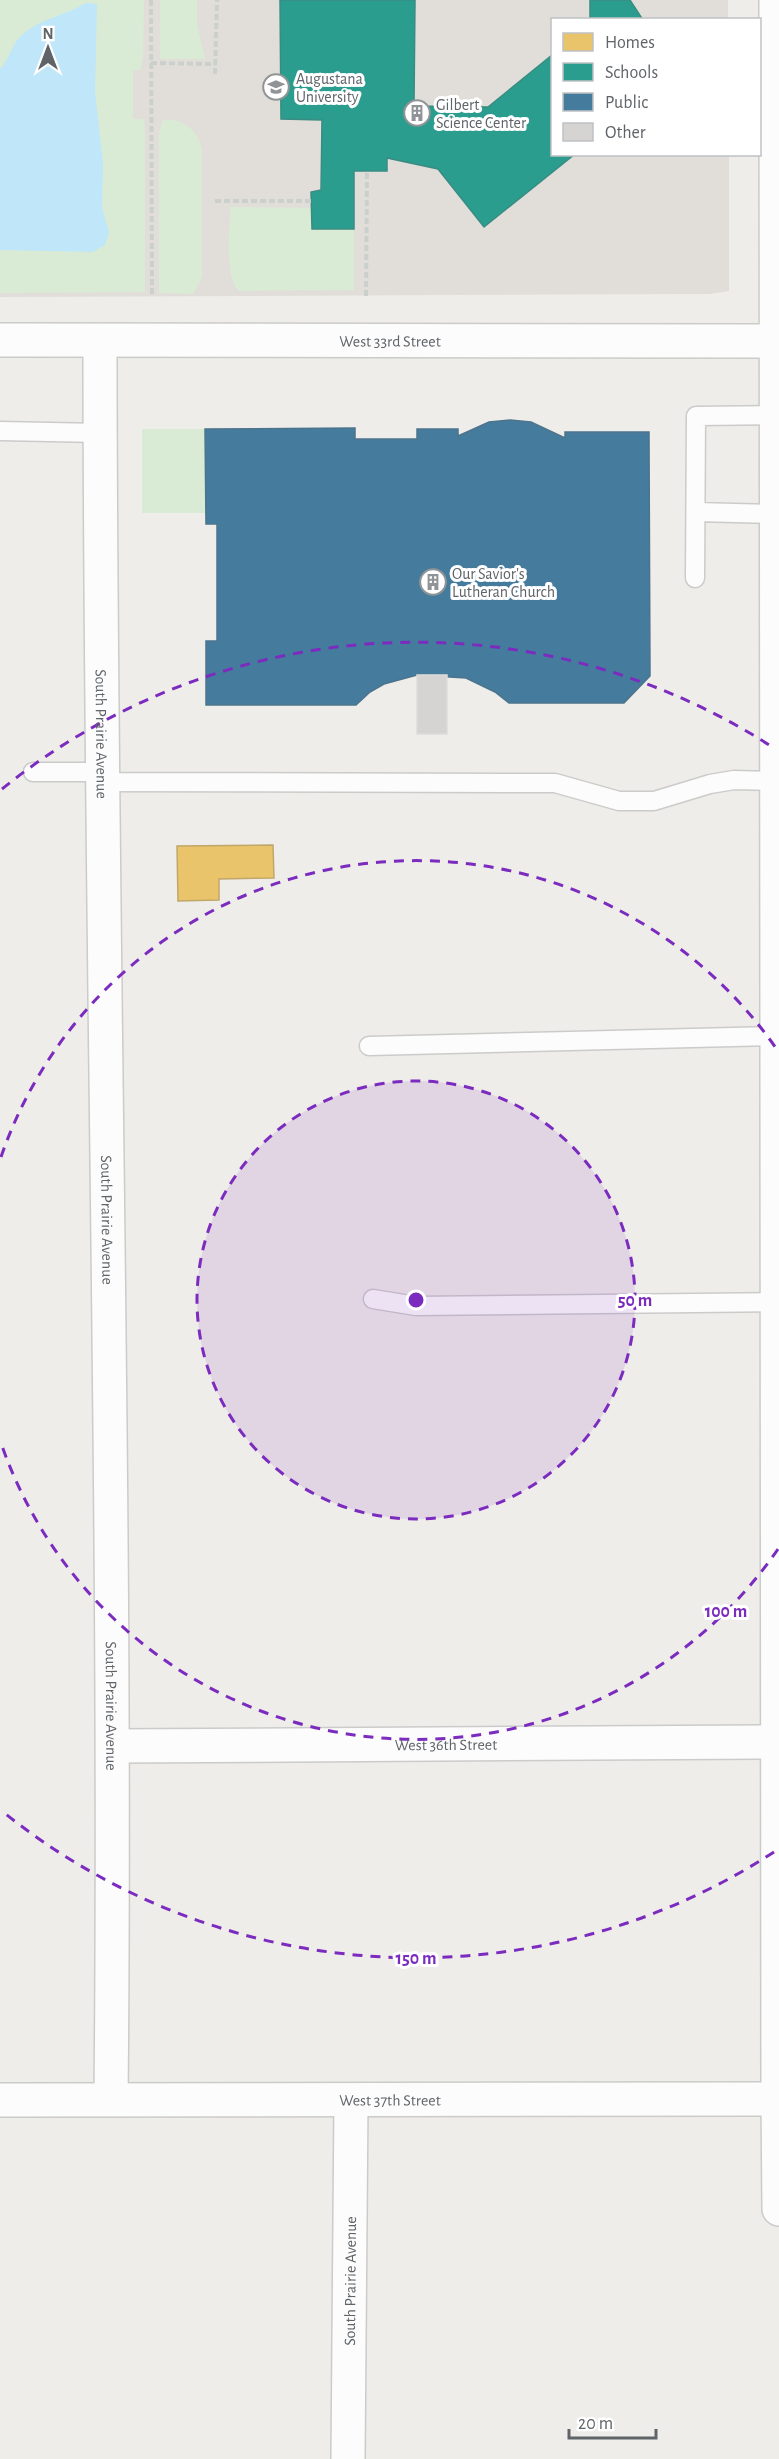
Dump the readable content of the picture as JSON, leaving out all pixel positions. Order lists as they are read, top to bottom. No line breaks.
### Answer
{"streets":{"street":["West 33rd Street","South Prairie Avenue","West 36th Street","West 37th Street"]},"crossings":[["West 33rd Street","South Prairie Avenue"],["South Prairie Avenue","West 36th Street"],["South Prairie Avenue","West 37th Street"]],"places":{"school or university":["Augustana University"],"building":["Gilbert Science Center","Our Savior's Lutheran Church"]},"legend":["Homes","Schools","Public","Other"],"scale_bar":"20 m","north":"top","rings":["50 m","100 m","150 m"]}
